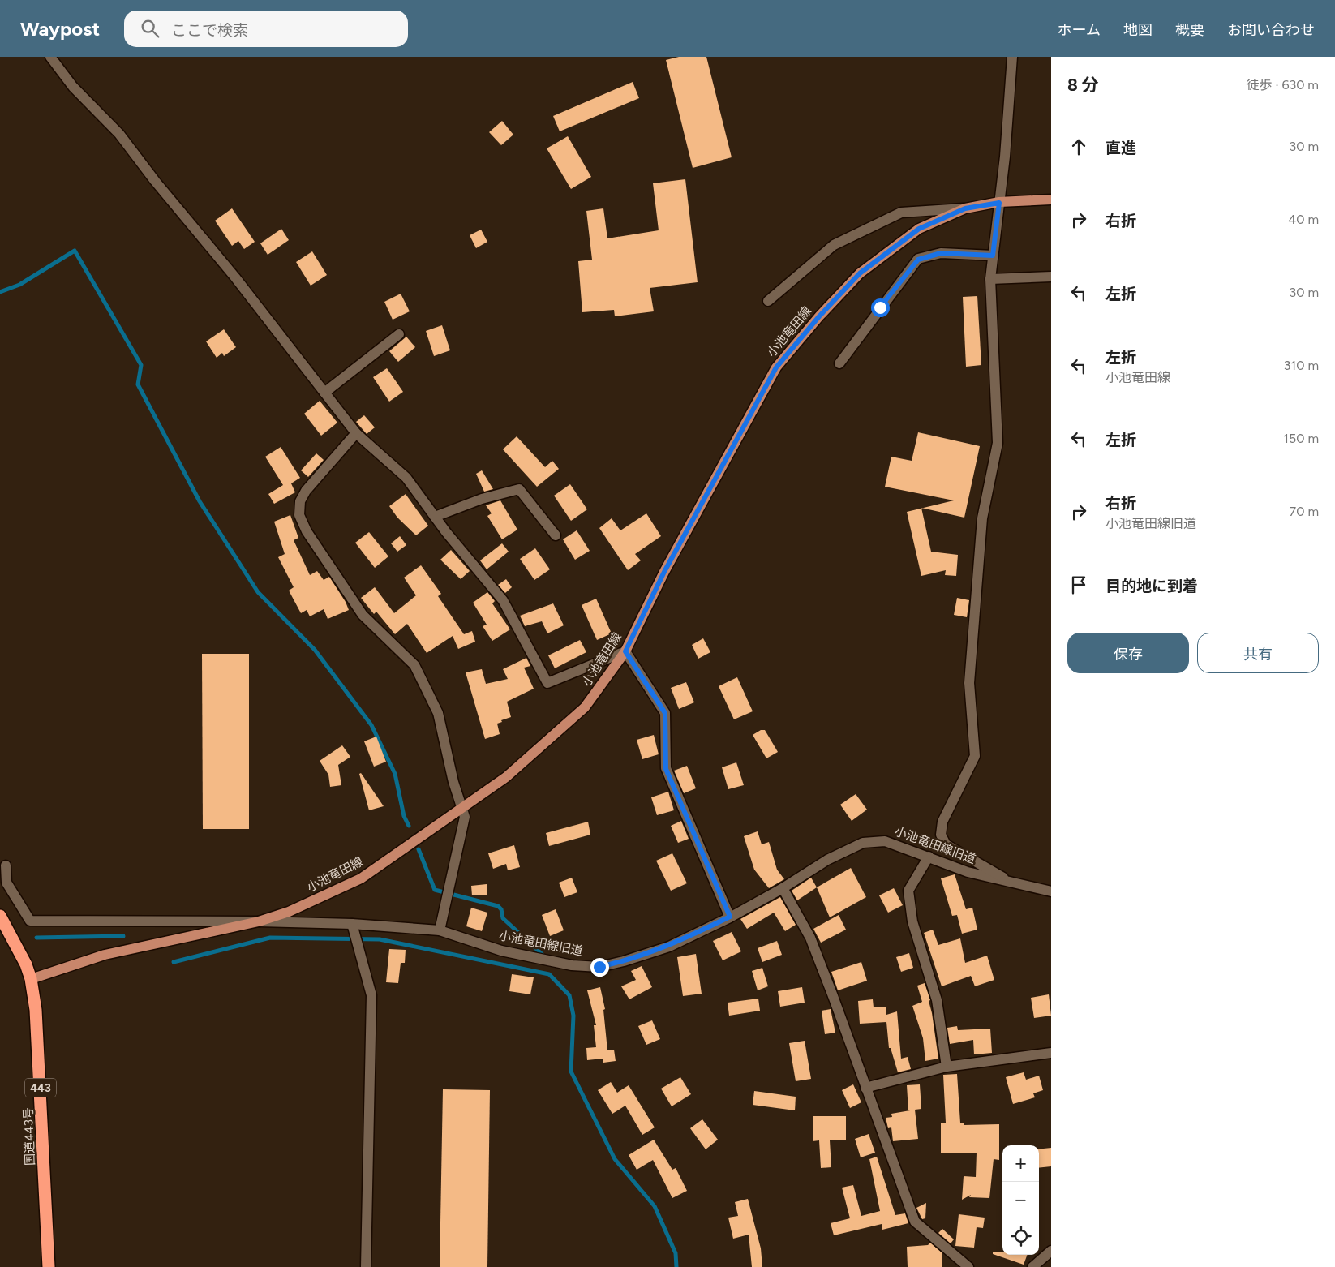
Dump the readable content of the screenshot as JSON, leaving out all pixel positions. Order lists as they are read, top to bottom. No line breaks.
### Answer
{"streets":{"highway":["443","国道443号"],"main road":["小池竜田線"],"street":["小池竜田線旧道"]},"crossings":[["小池竜田線","小池竜田線旧道"],["小池竜田線","国道443号"]],"page":{"header":"Waypost","search":"ここで検索","nav":["ホーム","地図","概要","お問い合わせ"],"heading":["8 分","徒歩 · 630 m"],"list":[["直進","30 m"],["右折","40 m"],["左折","30 m"],["左折","小池竜田線","310 m"],["左折","150 m"],["右折","小池竜田線旧道","70 m"],"目的地に到着"],"buttons":["保存","共有"],"map_buttons":["+","−"]}}
